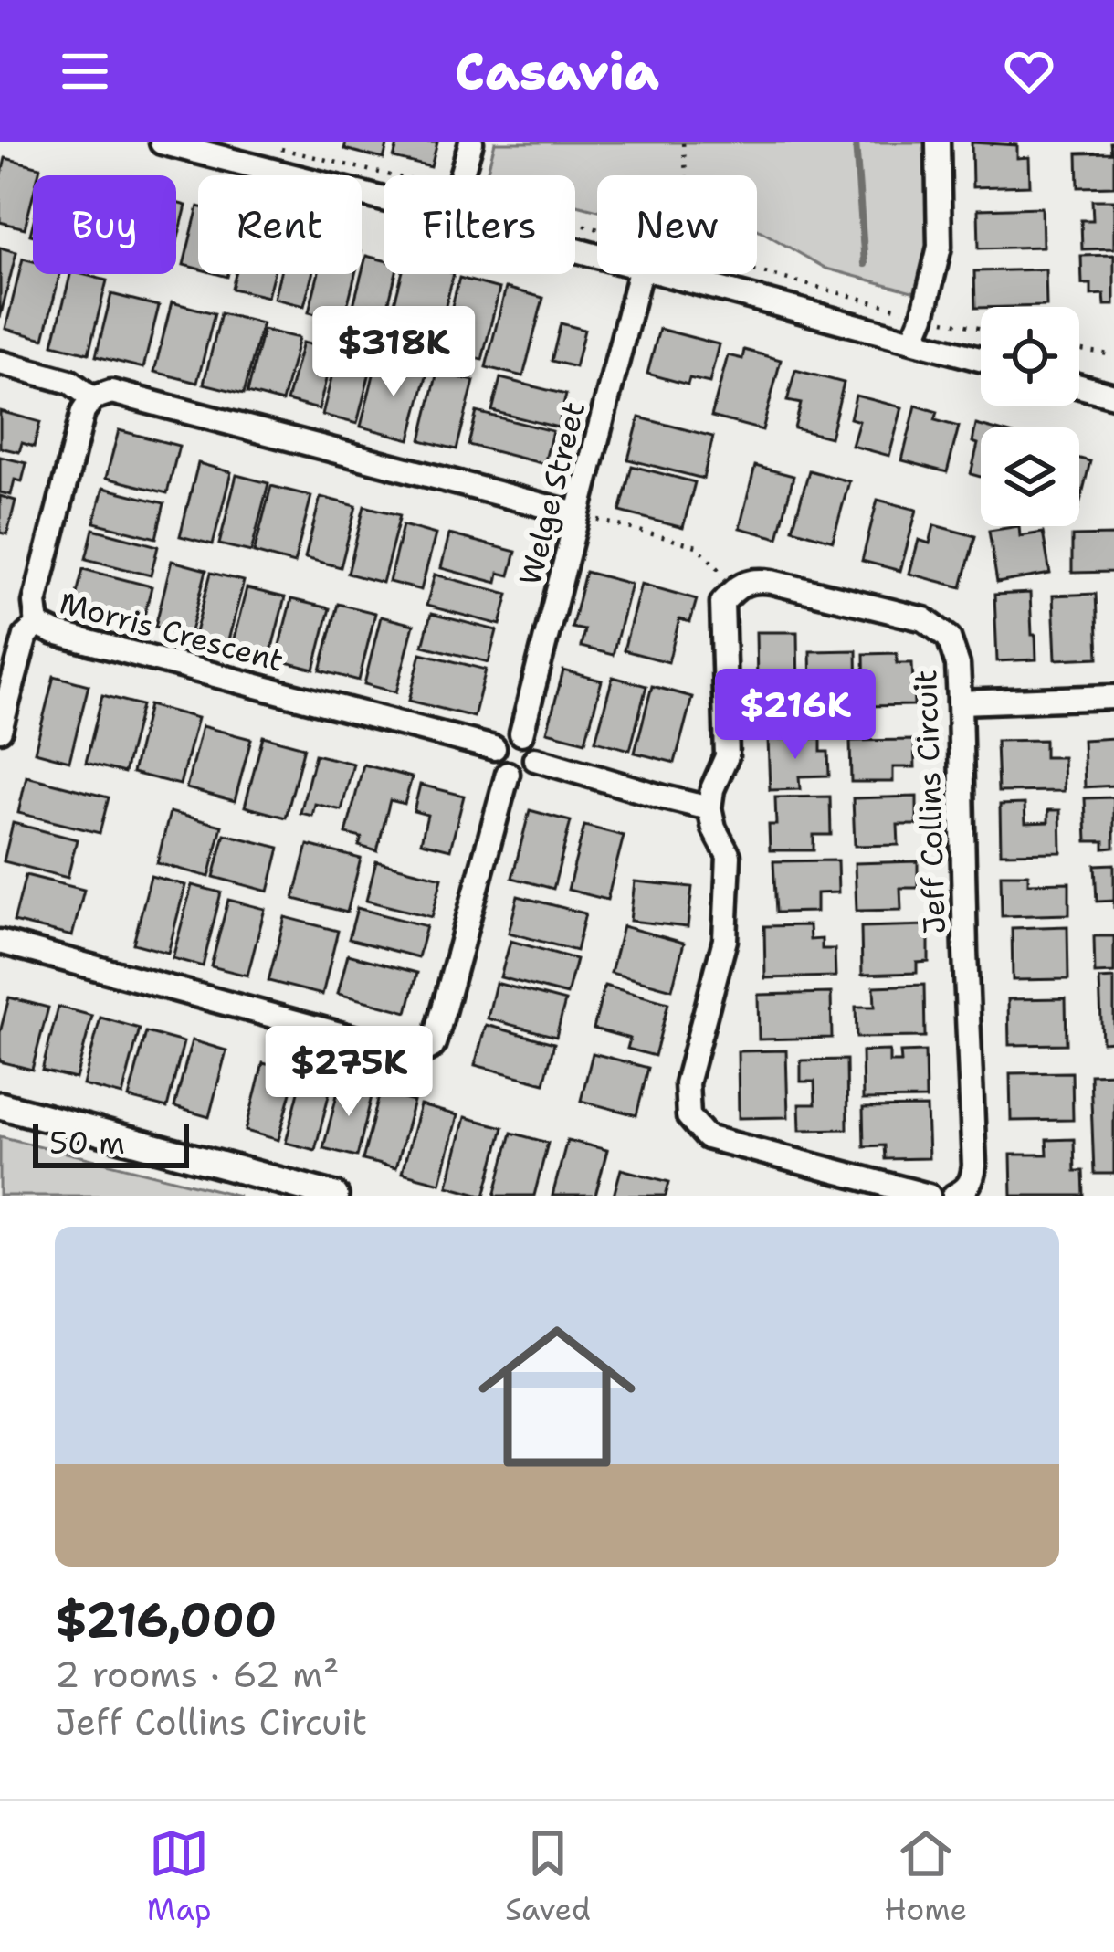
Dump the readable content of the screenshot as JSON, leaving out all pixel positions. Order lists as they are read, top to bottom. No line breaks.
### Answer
{"streets":{"street":["Welge Street","Morris Crescent","Jeff Collins Circuit"]},"crossings":[["Welge Street","Morris Crescent"]],"scale_bar":"50 m","page":{"header":"Casavia","chip":["Buy","Rent","Filters","New"],"price":["$318K","$216K","$275K"],"scale":"50 m","list":[{"name":"$216,000","note":"2 rooms · 62 m² · Jeff Collins Circuit"}],"tabs":["Map","Saved","Home"]}}
